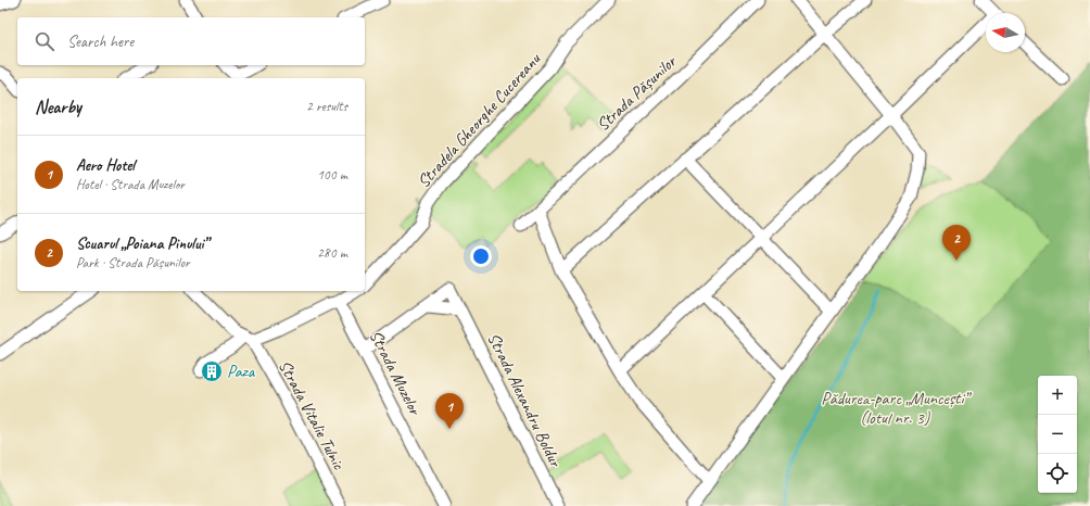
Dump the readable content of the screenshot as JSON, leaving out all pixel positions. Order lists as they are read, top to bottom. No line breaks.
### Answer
{"streets":{"street":["Strada Pășunilor","Stradela Gheorghe Cucereanu","Strada Muzelor","Strada Alexandru Boldur","Strada Vitalie Tulnic"]},"crossings":[["Strada Muzelor","Strada Alexandru Boldur"]],"parks":["Pădurea-parc „Muncești” (lotul nr. 3)"],"places":{"building":["Paza"]},"north":"left","page":{"search":"Search here","heading":["Nearby","2 results"],"list":[{"mark":"1","name":"Aero Hotel","note":"Hotel · Strada Muzelor","value":"100 m"},{"mark":"2","name":"Scuarul „Poiana Pinului”","note":"Park · Strada Pășunilor","value":"280 m"}],"pins":["2","1"],"map_buttons":["+","−"]}}
